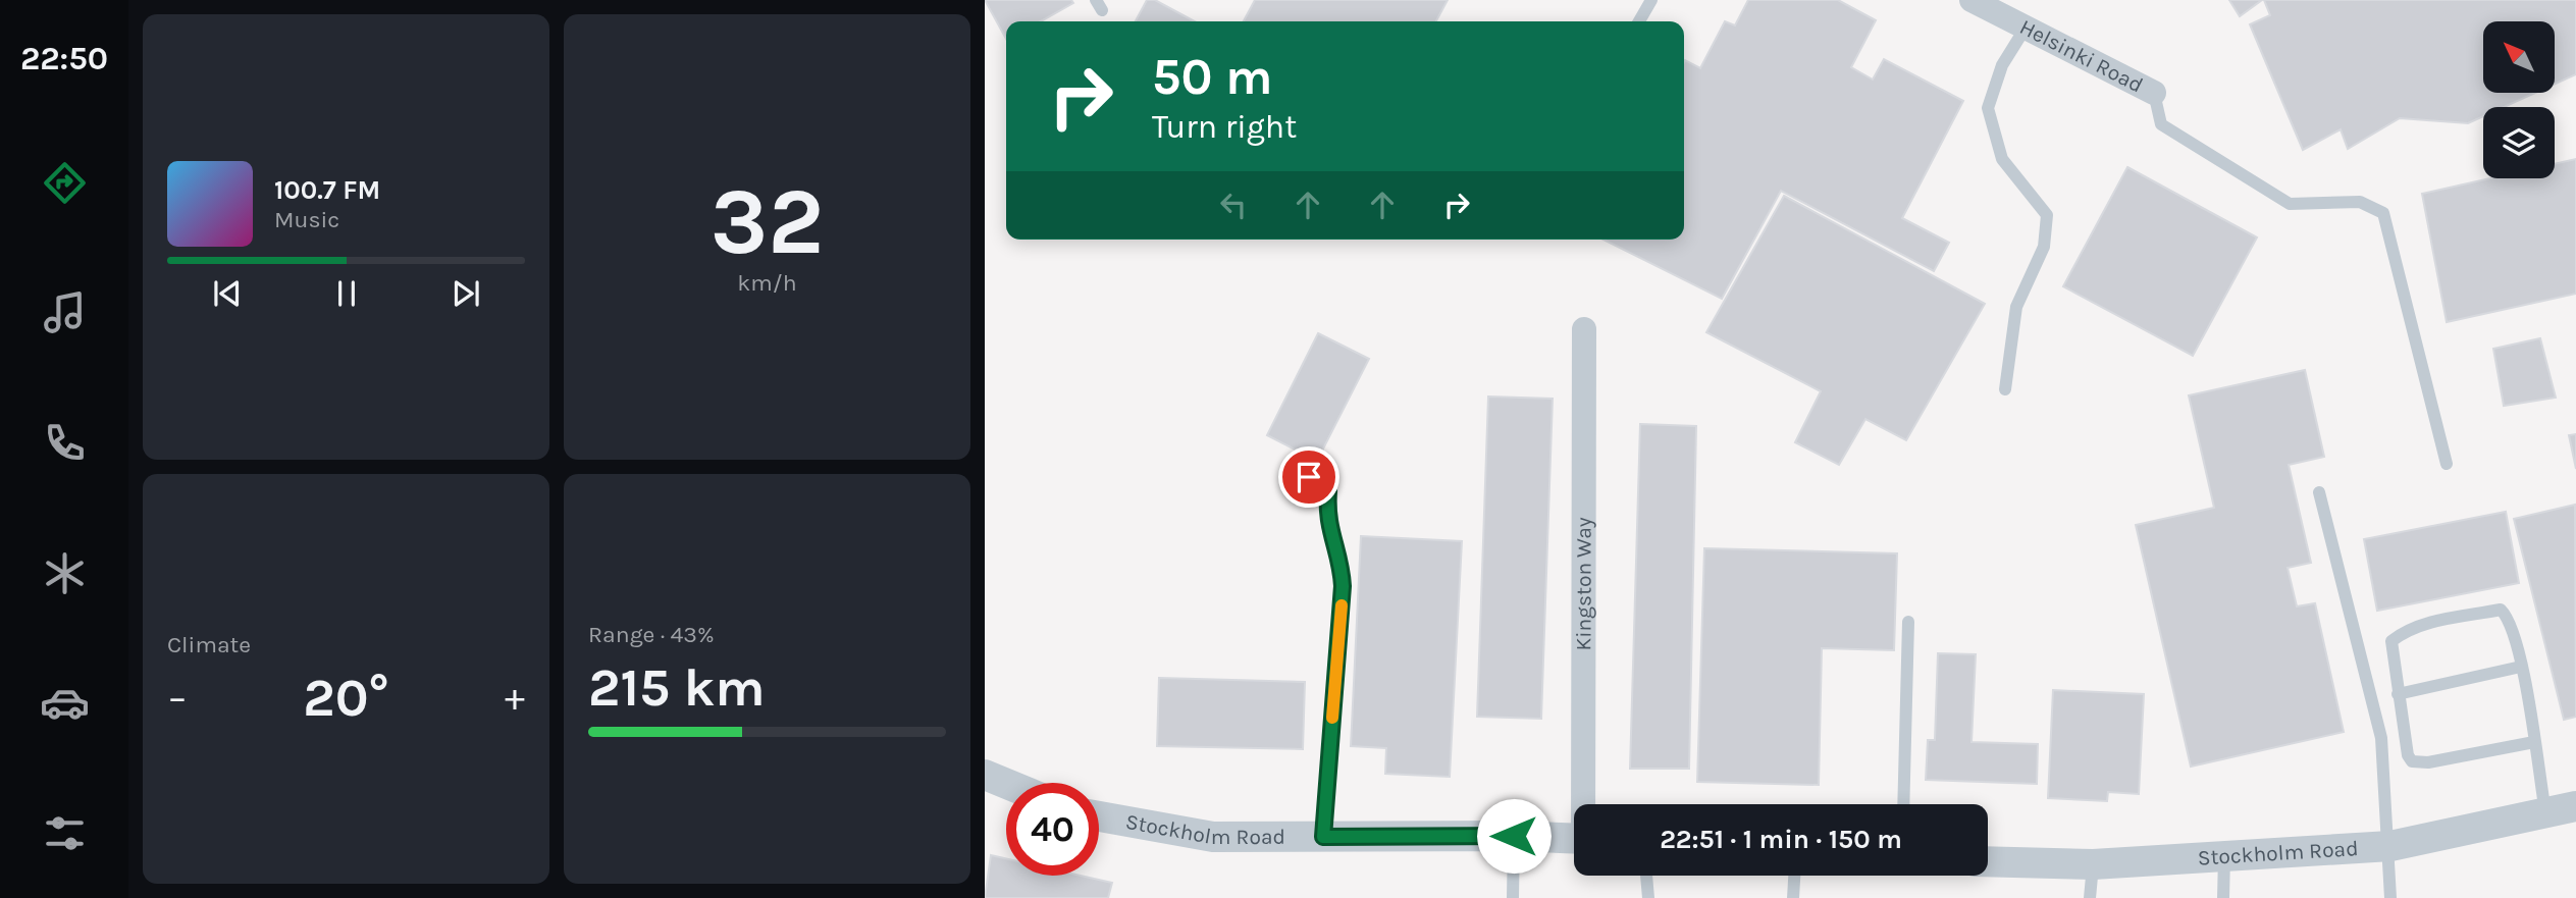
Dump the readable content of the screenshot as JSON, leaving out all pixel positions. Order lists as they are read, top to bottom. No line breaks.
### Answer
{"streets":{"street":["Helsinki Road","Kingston Way","Stockholm Road"]},"north":"top left","page":{"tabs":"22:50","tile":[["32","km/h"],"Climate",["Range · 43%","215 km"]],"turn":["50 m","Turn right"],"song":["100.7 FM","Music"],"heat":["−","20°","+"],"limit":"40","trip":"22:51 · 1 min · 150 m"}}
